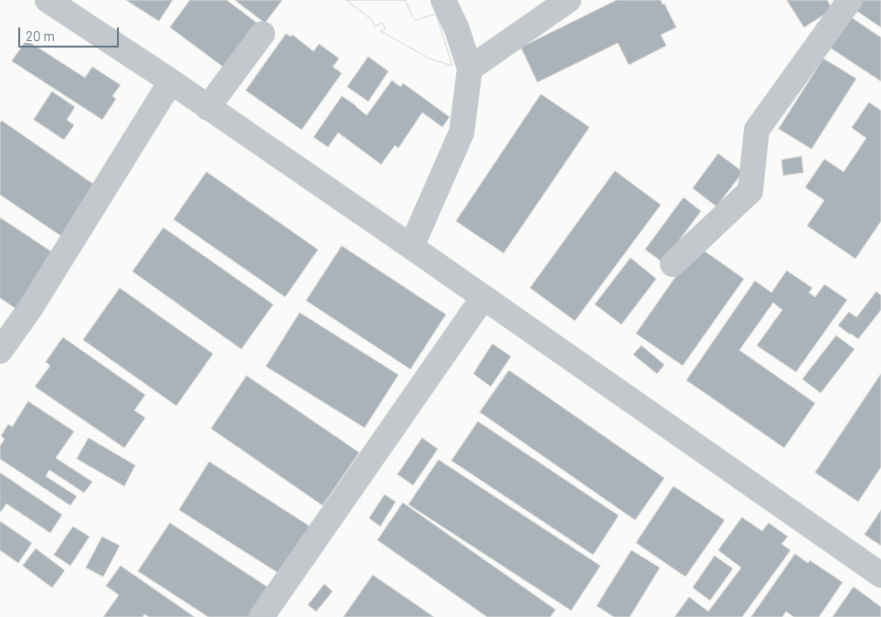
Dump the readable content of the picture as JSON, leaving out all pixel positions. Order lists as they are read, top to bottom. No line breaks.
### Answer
{"scale_bar":"20 m"}
